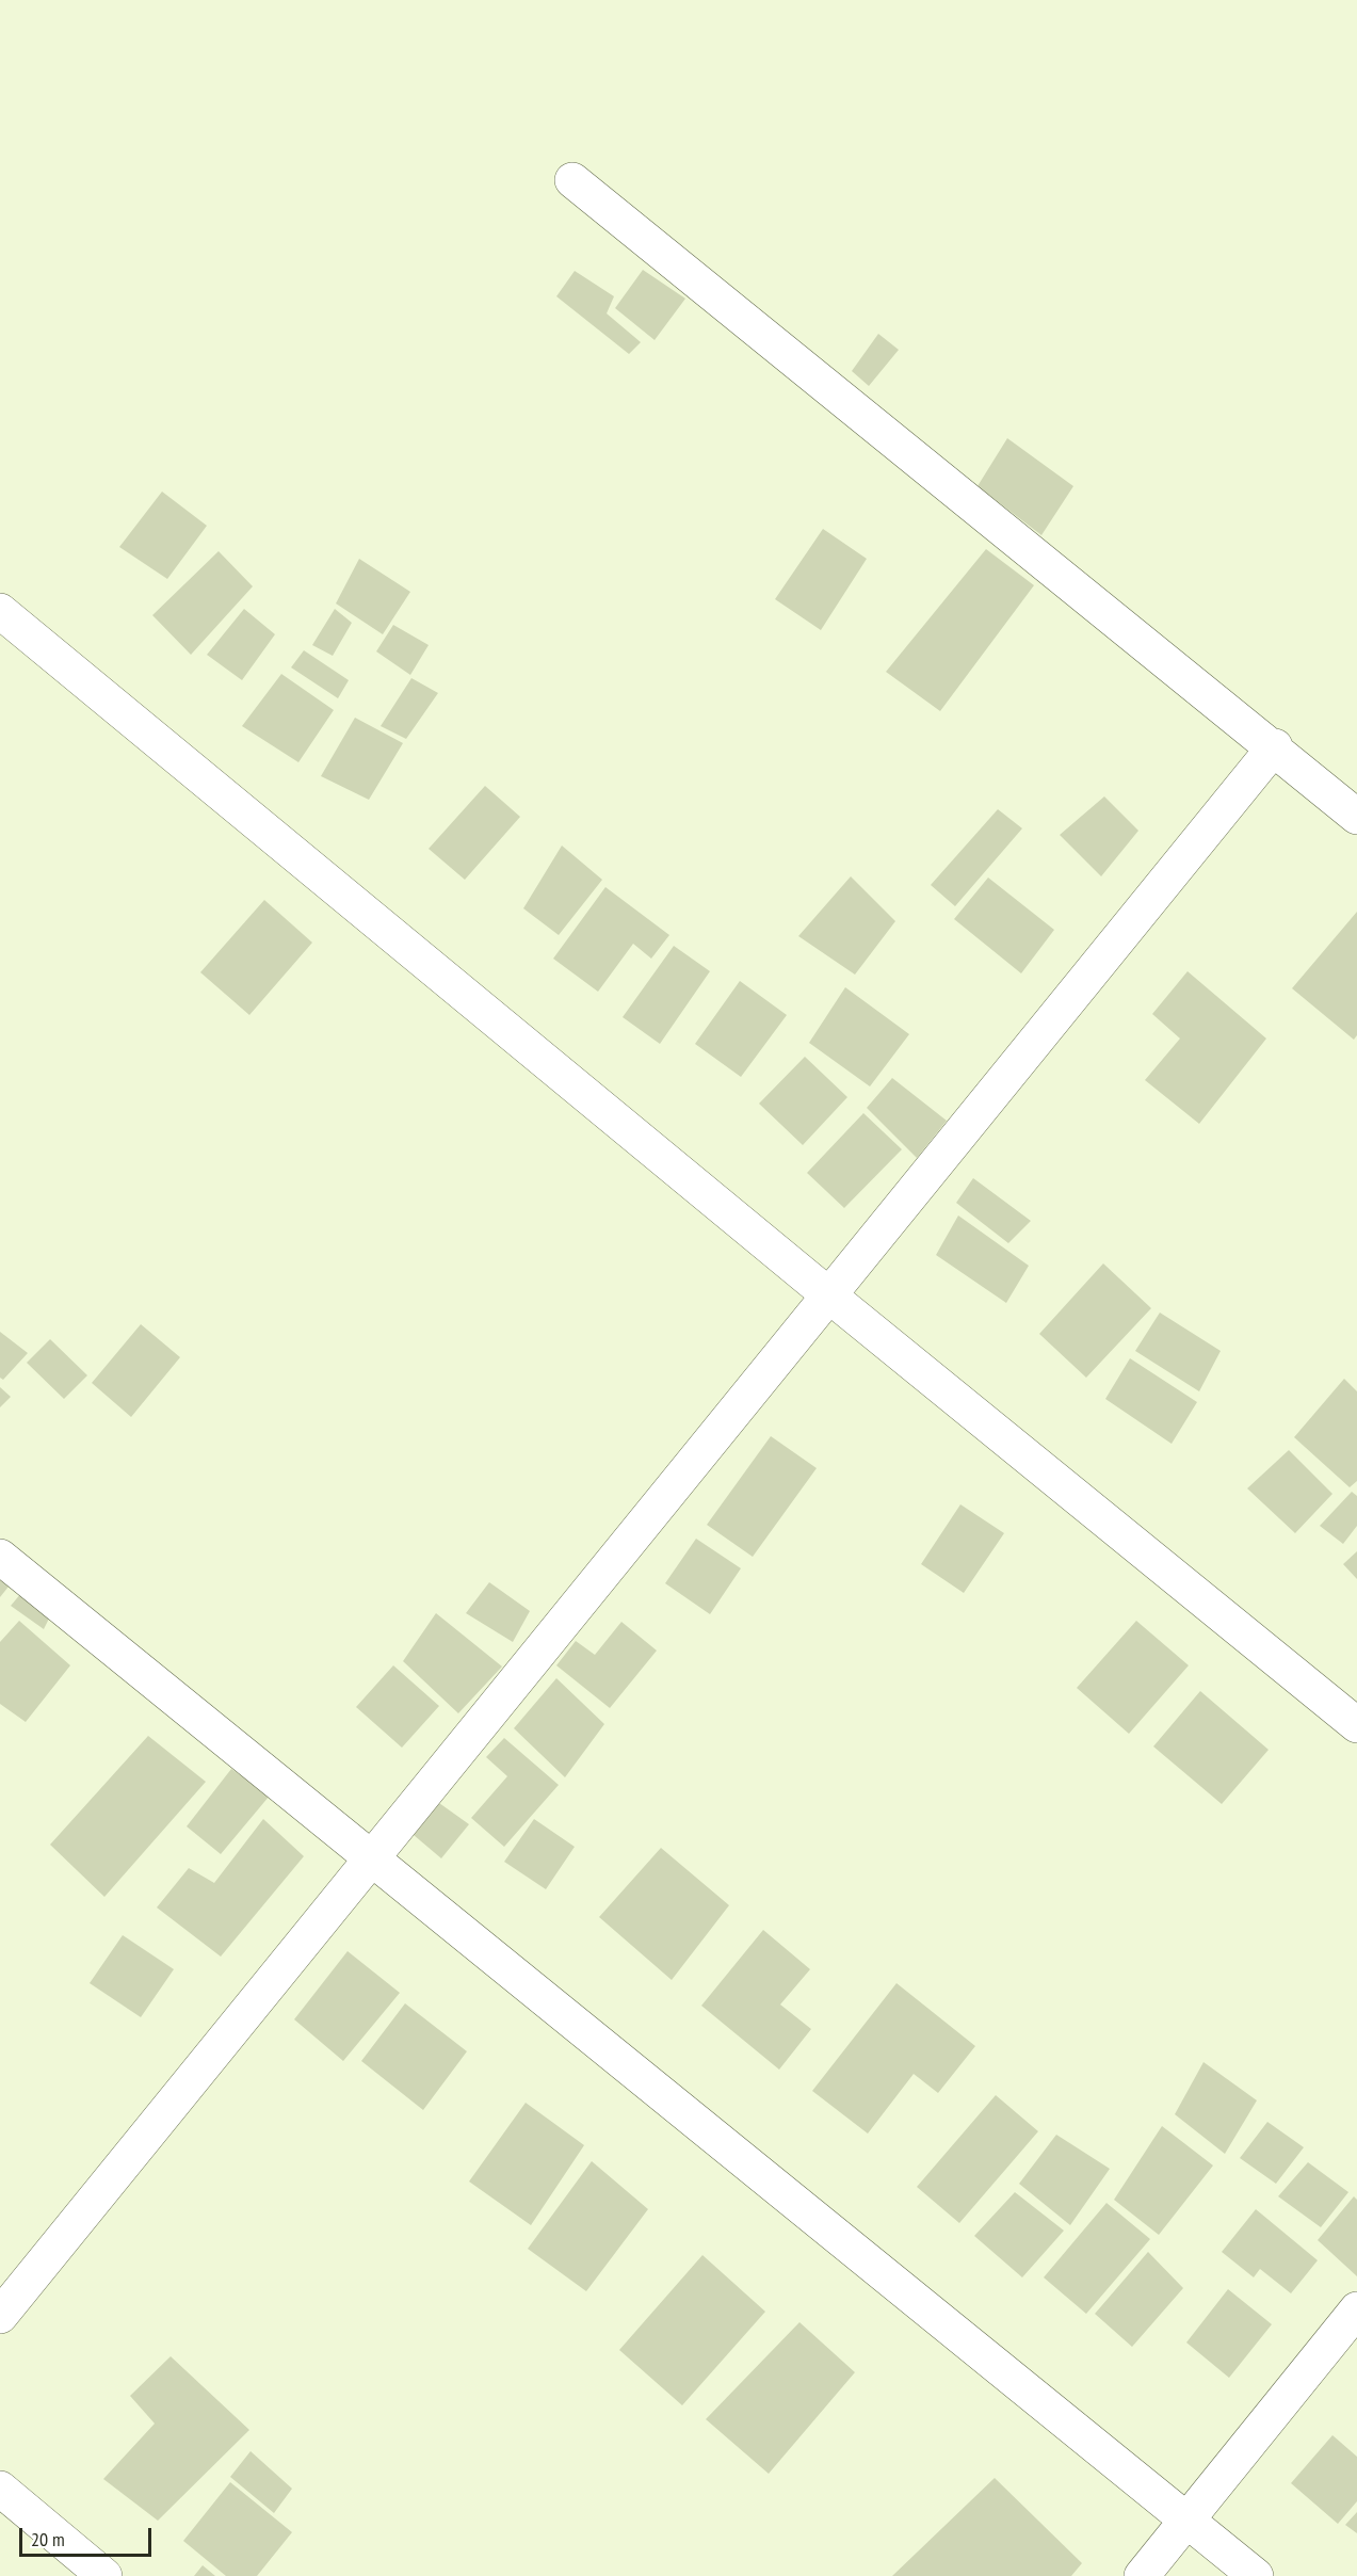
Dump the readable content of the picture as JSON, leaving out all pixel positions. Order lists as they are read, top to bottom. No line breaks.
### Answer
{"scale_bar":"20 m"}
